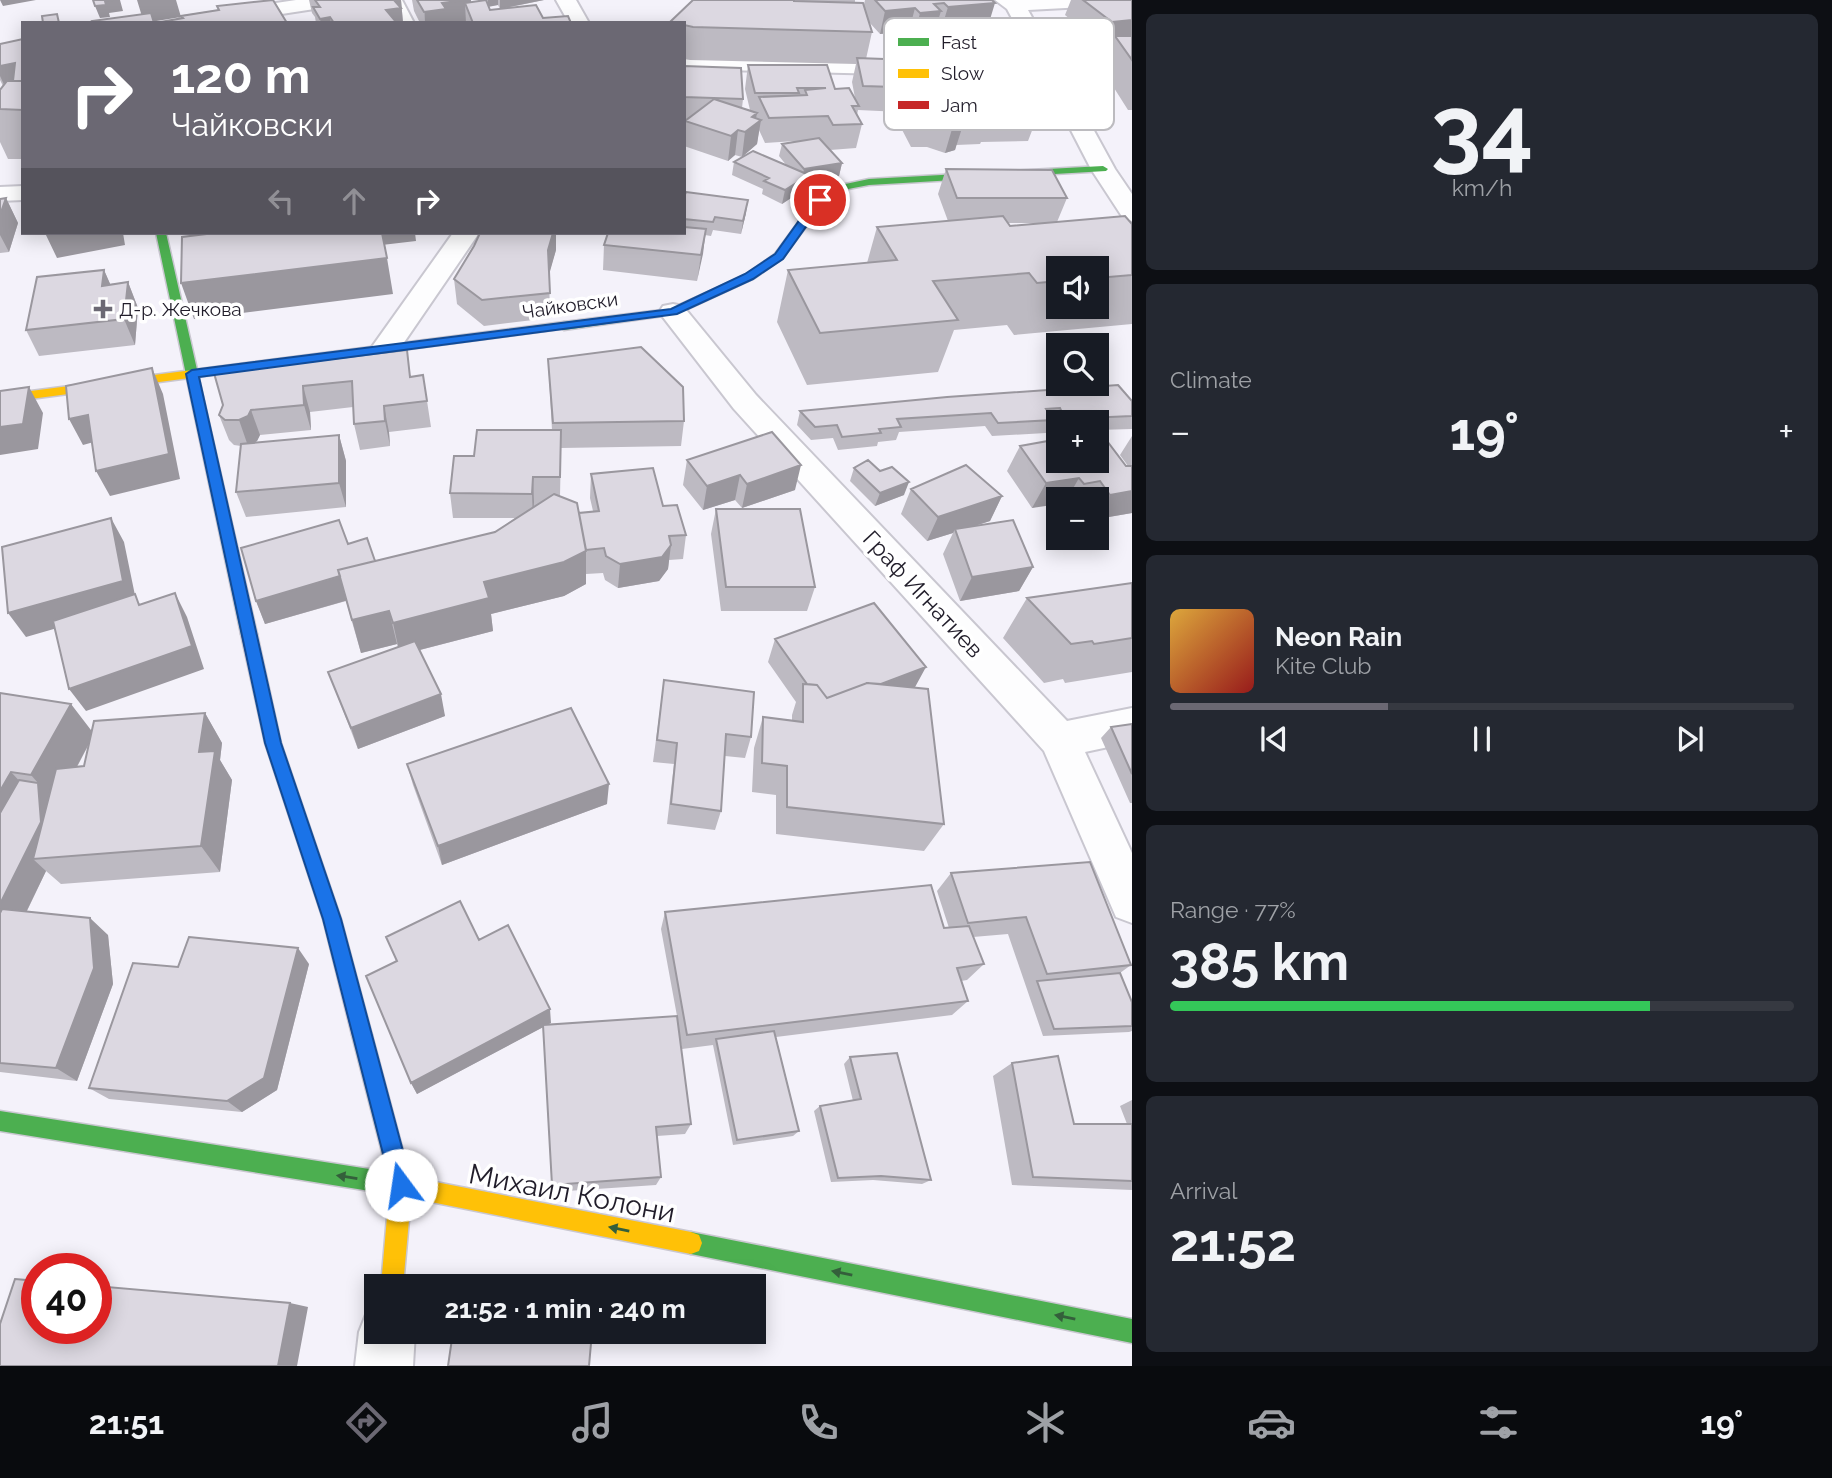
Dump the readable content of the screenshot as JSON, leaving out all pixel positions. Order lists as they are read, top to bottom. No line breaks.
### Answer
{"streets":{"street":["Чайковски","Граф Игнатиев","Михаил Колони"]},"crossings":[["Чайковски","Граф Игнатиев"]],"one_way":["Михаил Колони"],"places":{"health":["Д-р. Жечкова"]},"legend":["Fast","Slow","Jam"],"page":{"tile":[["34","km/h"],"Climate",["Range · 77%","385 km"],["Arrival","21:52"]],"turn":["120 m","Чайковски"],"map_buttons":["+","−"],"heat":["−","19°","+"],"song":["Neon Rain","Kite Club"],"limit":"40","trip":"21:52 · 1 min · 240 m","tabs":["21:51","19°"]}}
